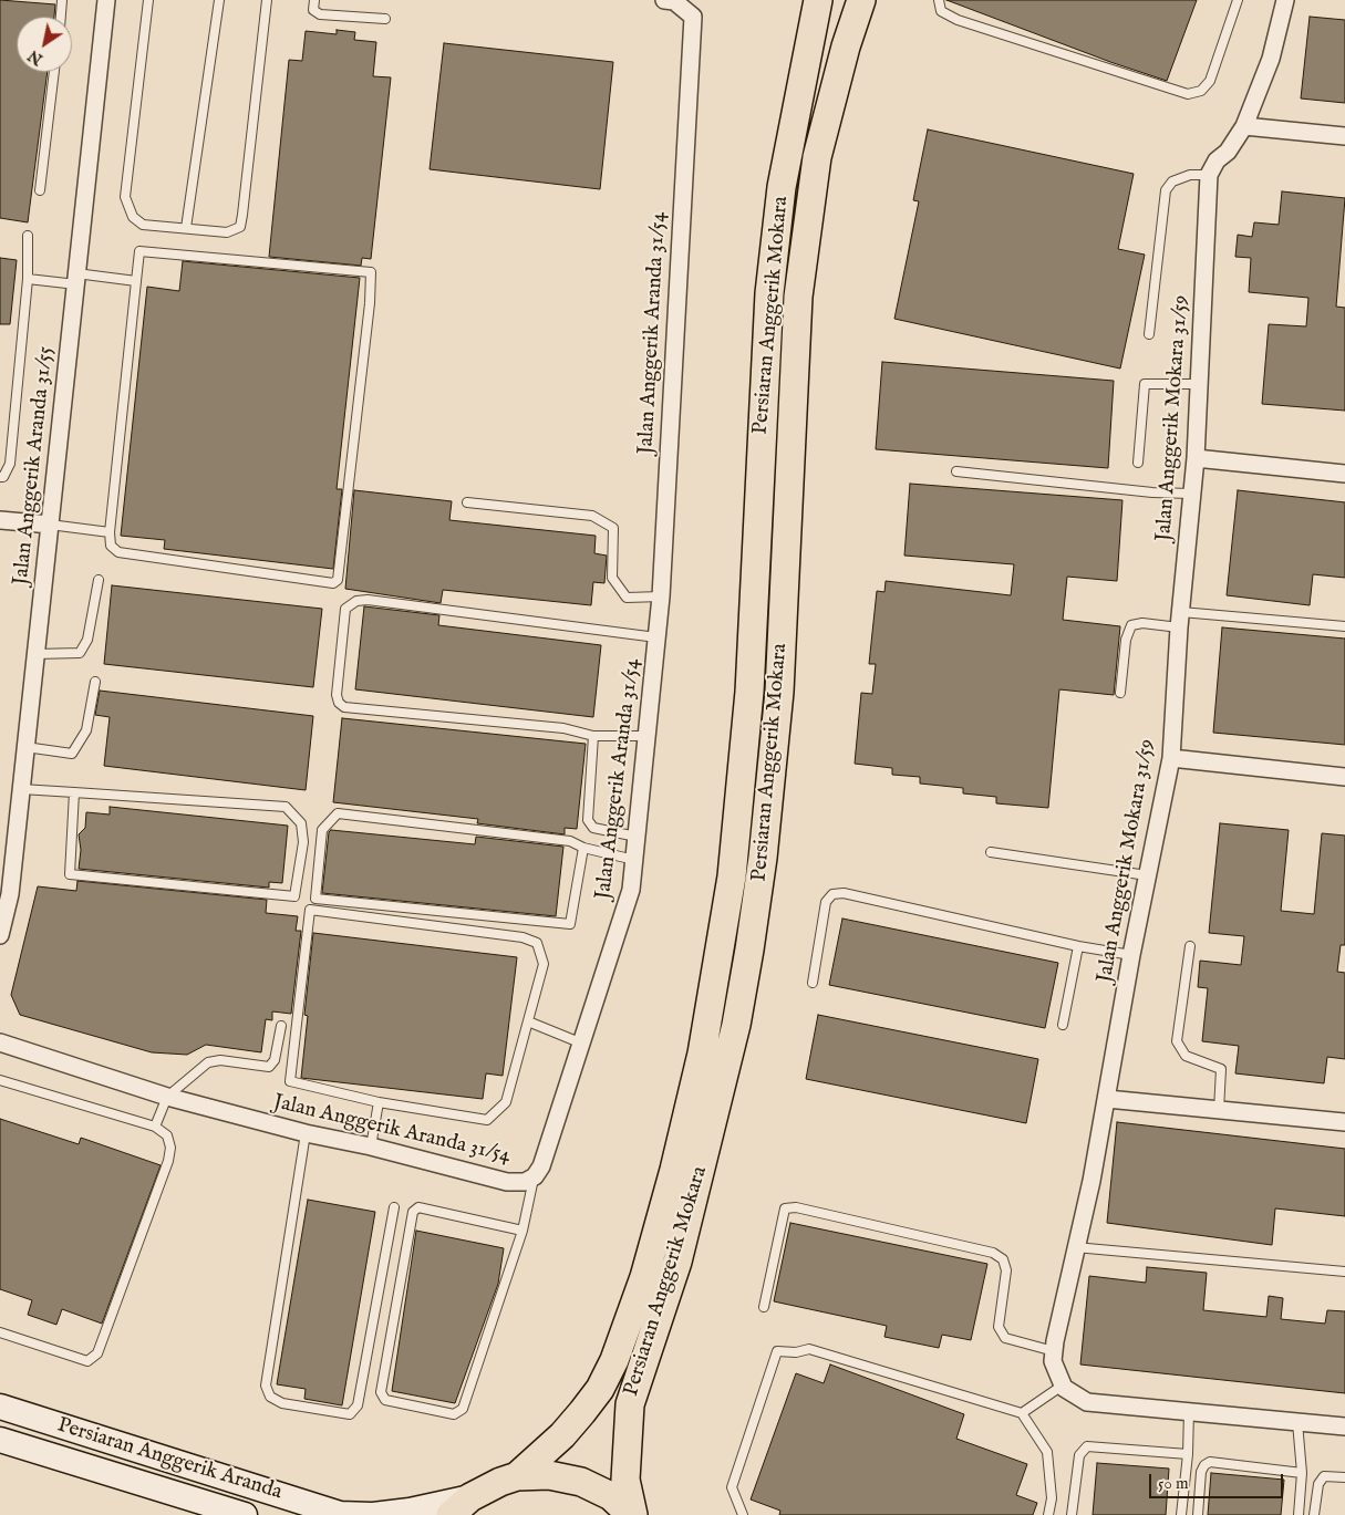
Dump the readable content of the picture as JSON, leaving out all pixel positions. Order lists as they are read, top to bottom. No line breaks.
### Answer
{"streets":{"main road":["Persiaran Anggerik Mokara","Persiaran Anggerik Aranda"],"street":["Jalan Anggerik Aranda 31/54","Jalan Anggerik Mokara 31/59","Jalan Anggerik Aranda 31/55"]},"scale_bar":"50 m","north":"bottom left"}
